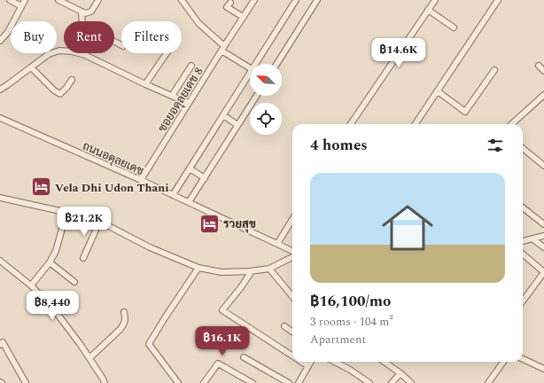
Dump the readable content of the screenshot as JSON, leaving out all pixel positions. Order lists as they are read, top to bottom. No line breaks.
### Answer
{"streets":{"street":["ซอยอดุลยเดช 8","ถนนอดุลยเดช"]},"crossings":[["ซอยอดุลยเดช 8","ถนนอดุลยเดช"]],"places":{"hotel":["Vela Dhi Udon Thani","รวยสุข"]},"north":"top left","page":{"chip":["Buy","Rent","Filters"],"price":["฿14.6K","฿21.2K","฿8,440","฿16.1K"],"heading":"4 homes","list":[{"name":"฿16,100/mo","note":"3 rooms · 104 m² · Apartment"}]}}
